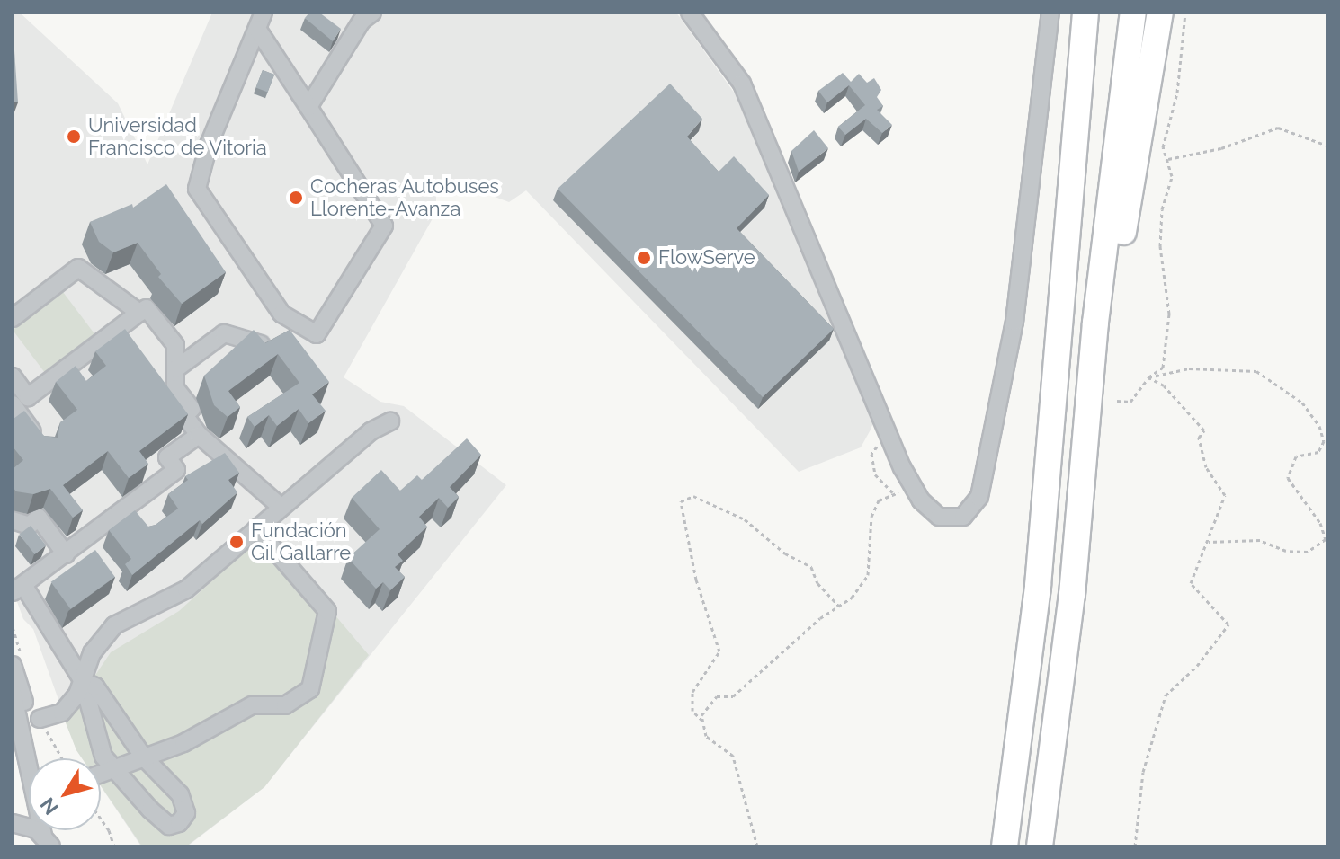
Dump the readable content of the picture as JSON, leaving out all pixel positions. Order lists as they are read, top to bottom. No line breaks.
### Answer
{"places":["Universidad Francisco de Vitoria","Cocheras Autobuses Llorente-Avanza","FlowServe","Fundación Gil Gallarre"],"north":"bottom left"}
